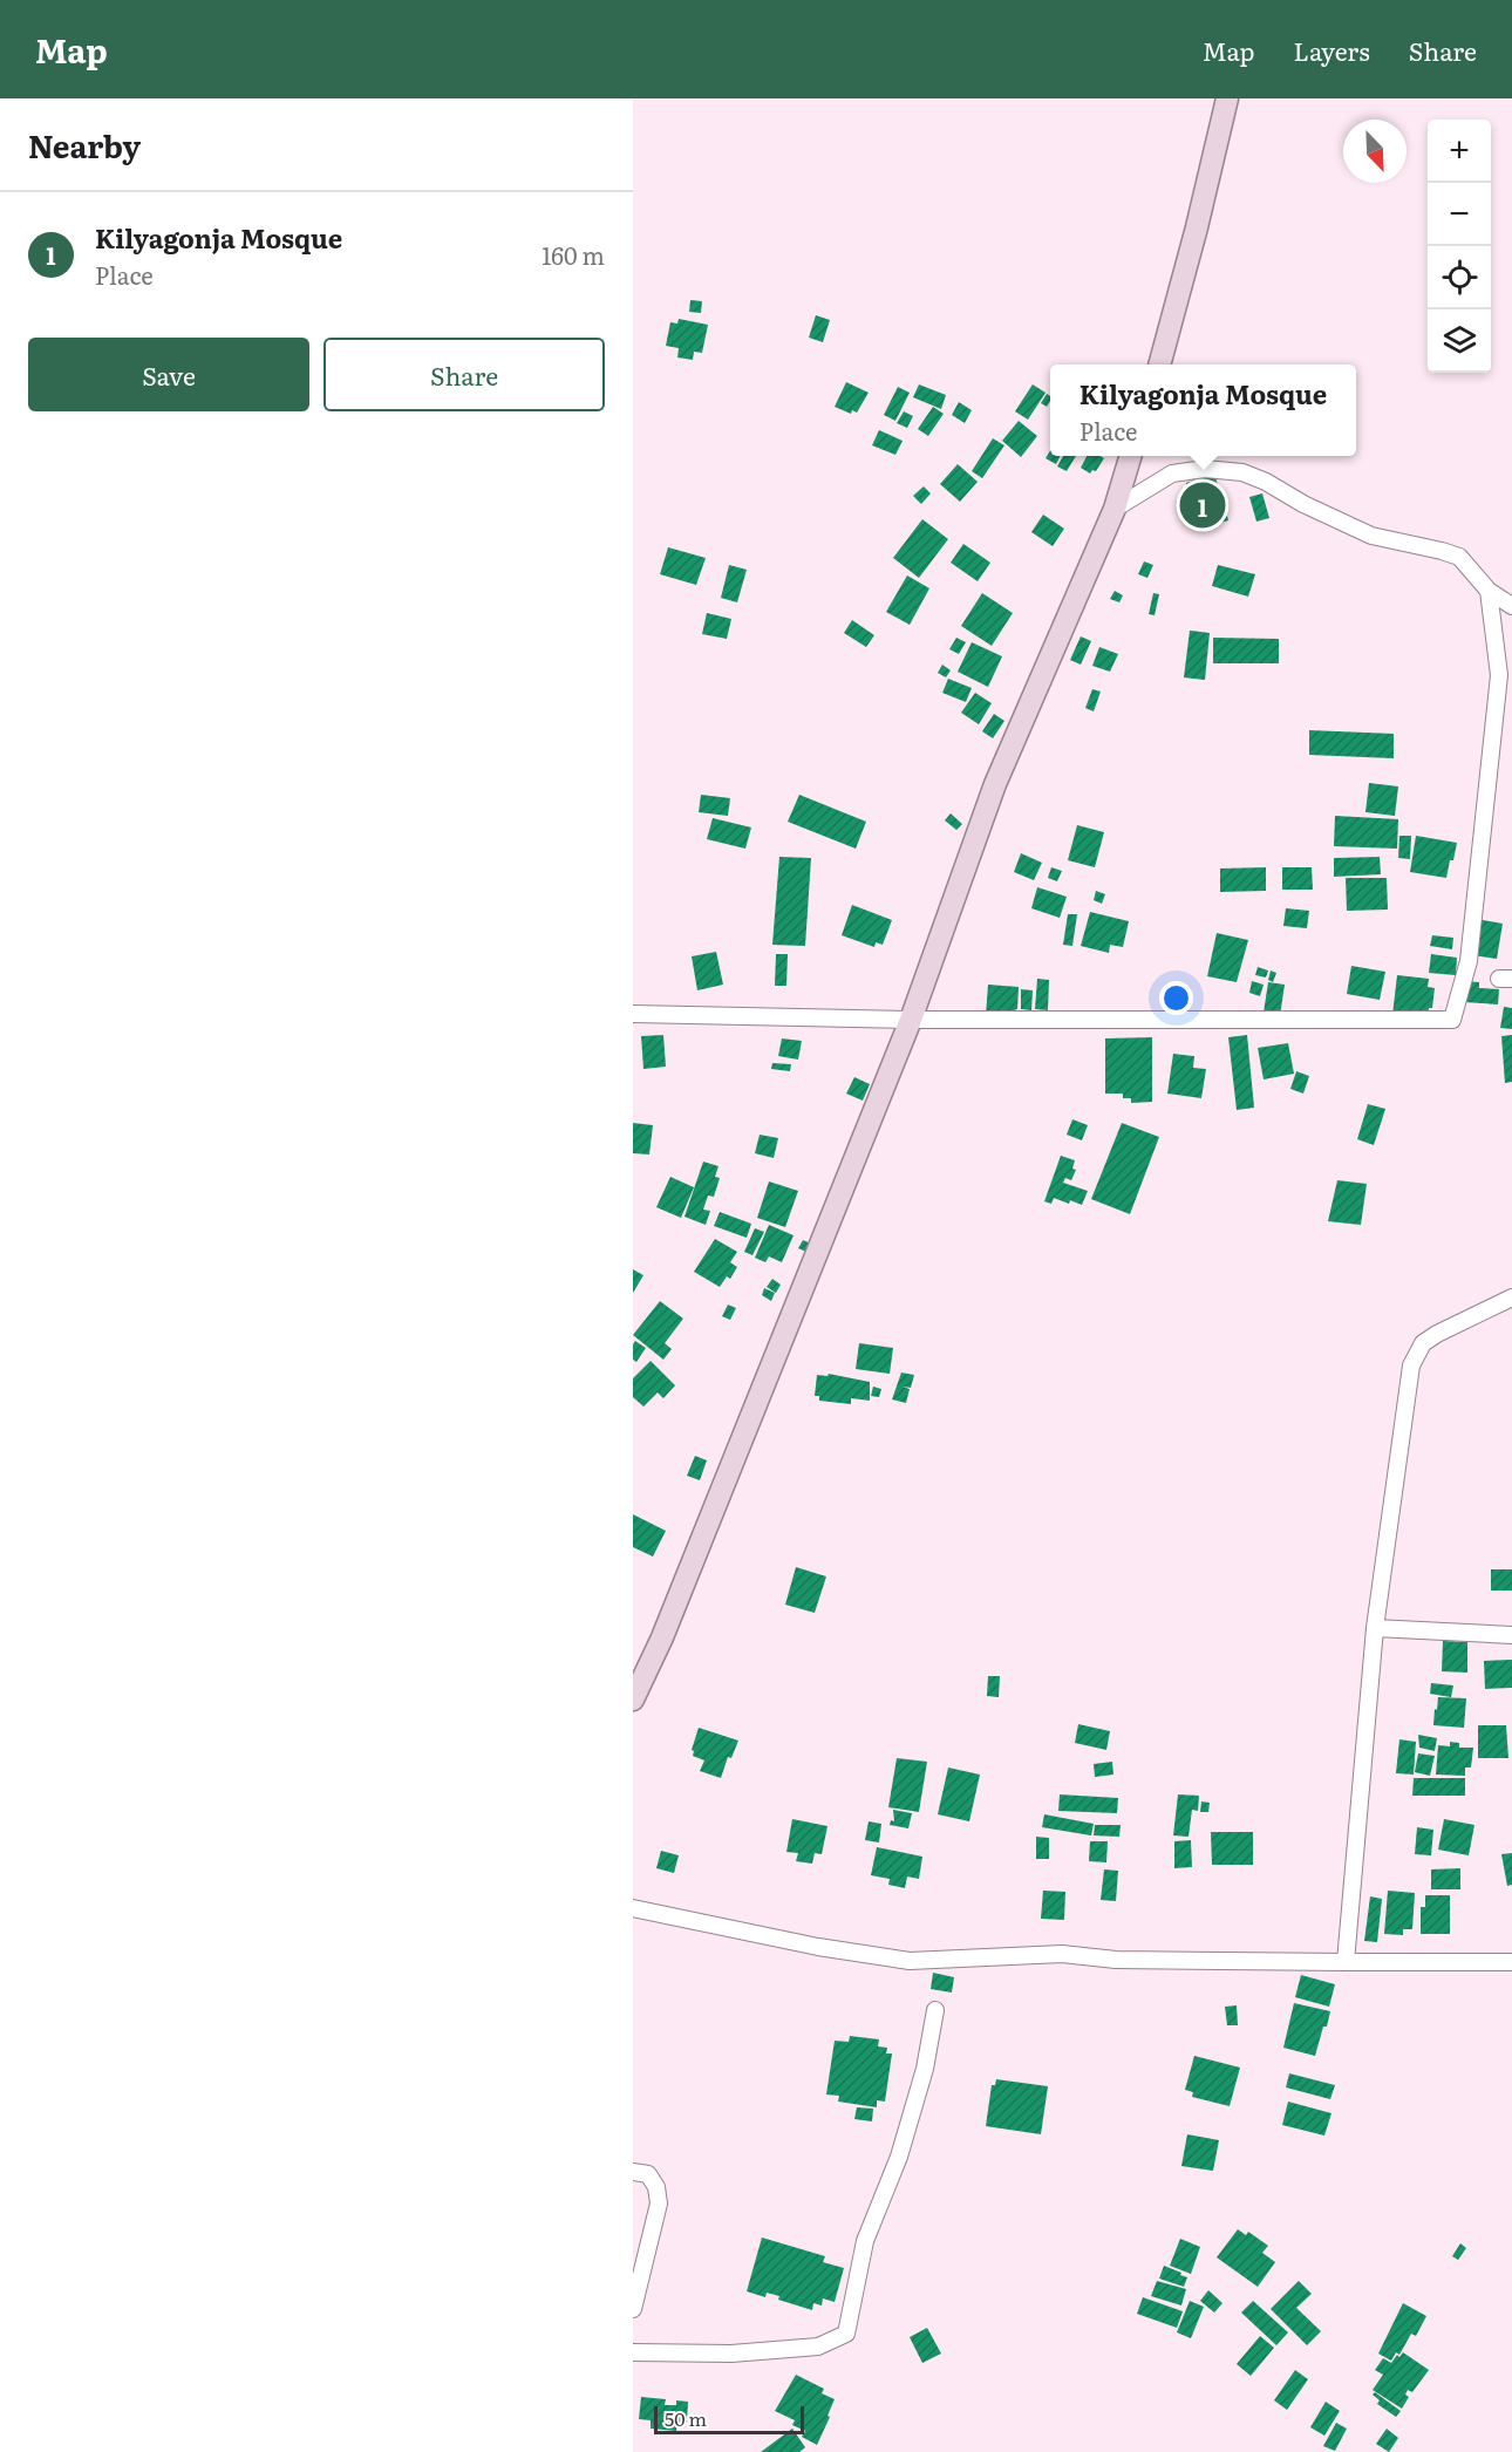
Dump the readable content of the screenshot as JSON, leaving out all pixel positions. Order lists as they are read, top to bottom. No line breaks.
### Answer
{"scale_bar":"50 m","north":"bottom right","page":{"header":"Map","nav":["Map","Layers","Share"],"heading":"Nearby","map_buttons":["+","−"],"list":[{"mark":"1","name":"Kilyagonja Mosque","note":"Place","value":"160 m"}],"buttons":["Save","Share"],"popup":["Kilyagonja Mosque","Place"],"pins":"1","scale":"50 m"}}
